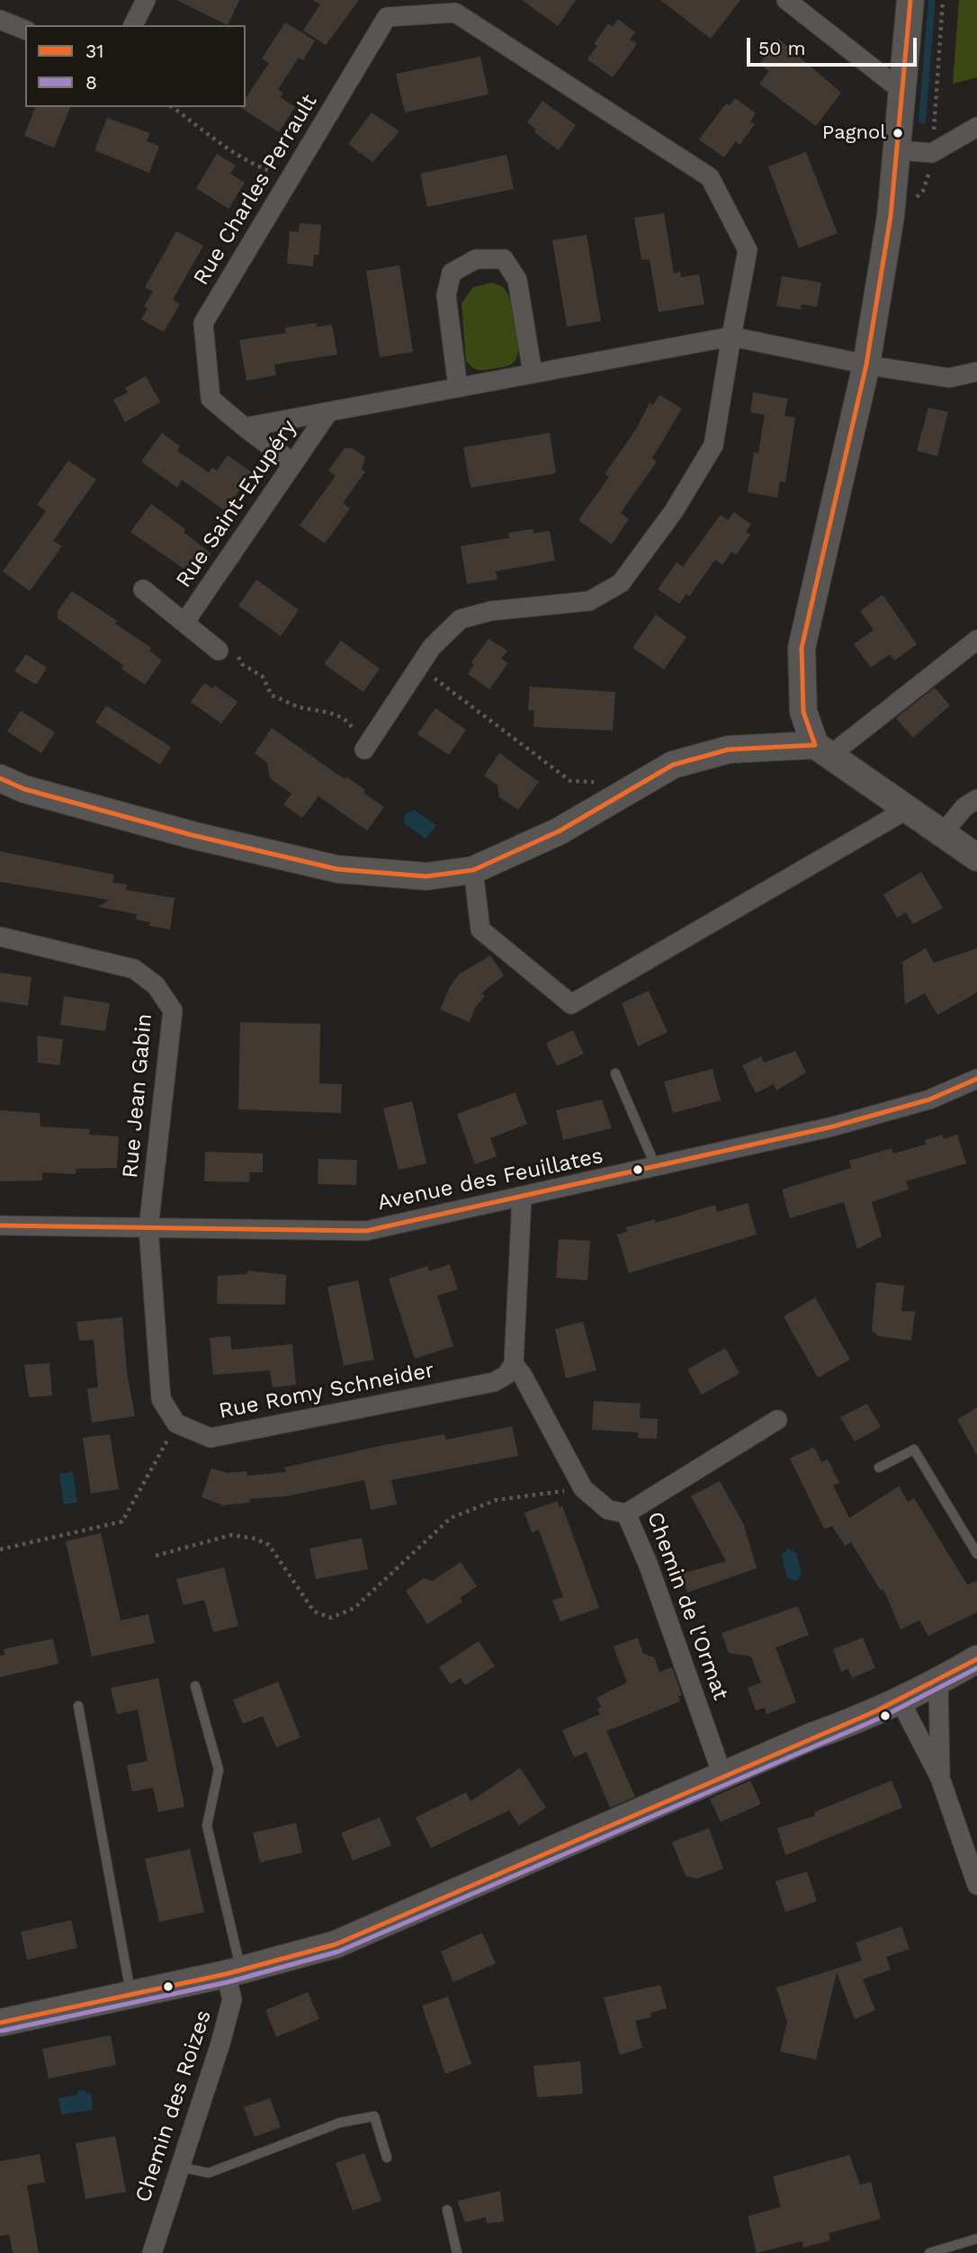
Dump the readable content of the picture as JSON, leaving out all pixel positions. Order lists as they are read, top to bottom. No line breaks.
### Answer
{"streets":{"street":["Rue Charles Perrault","Rue Saint-Exupéry","Rue Jean Gabin","Avenue des Feuillates","Rue Romy Schneider","Chemin de l'Ormat","Chemin des Roizes"]},"crossings":[["Rue Charles Perrault","Rue Saint-Exupéry"],["Rue Jean Gabin","Avenue des Feuillates"]],"places":["Pagnol"],"lines":["transit line 31","transit line 8"],"legend":["31","8"],"scale_bar":"50 m"}
